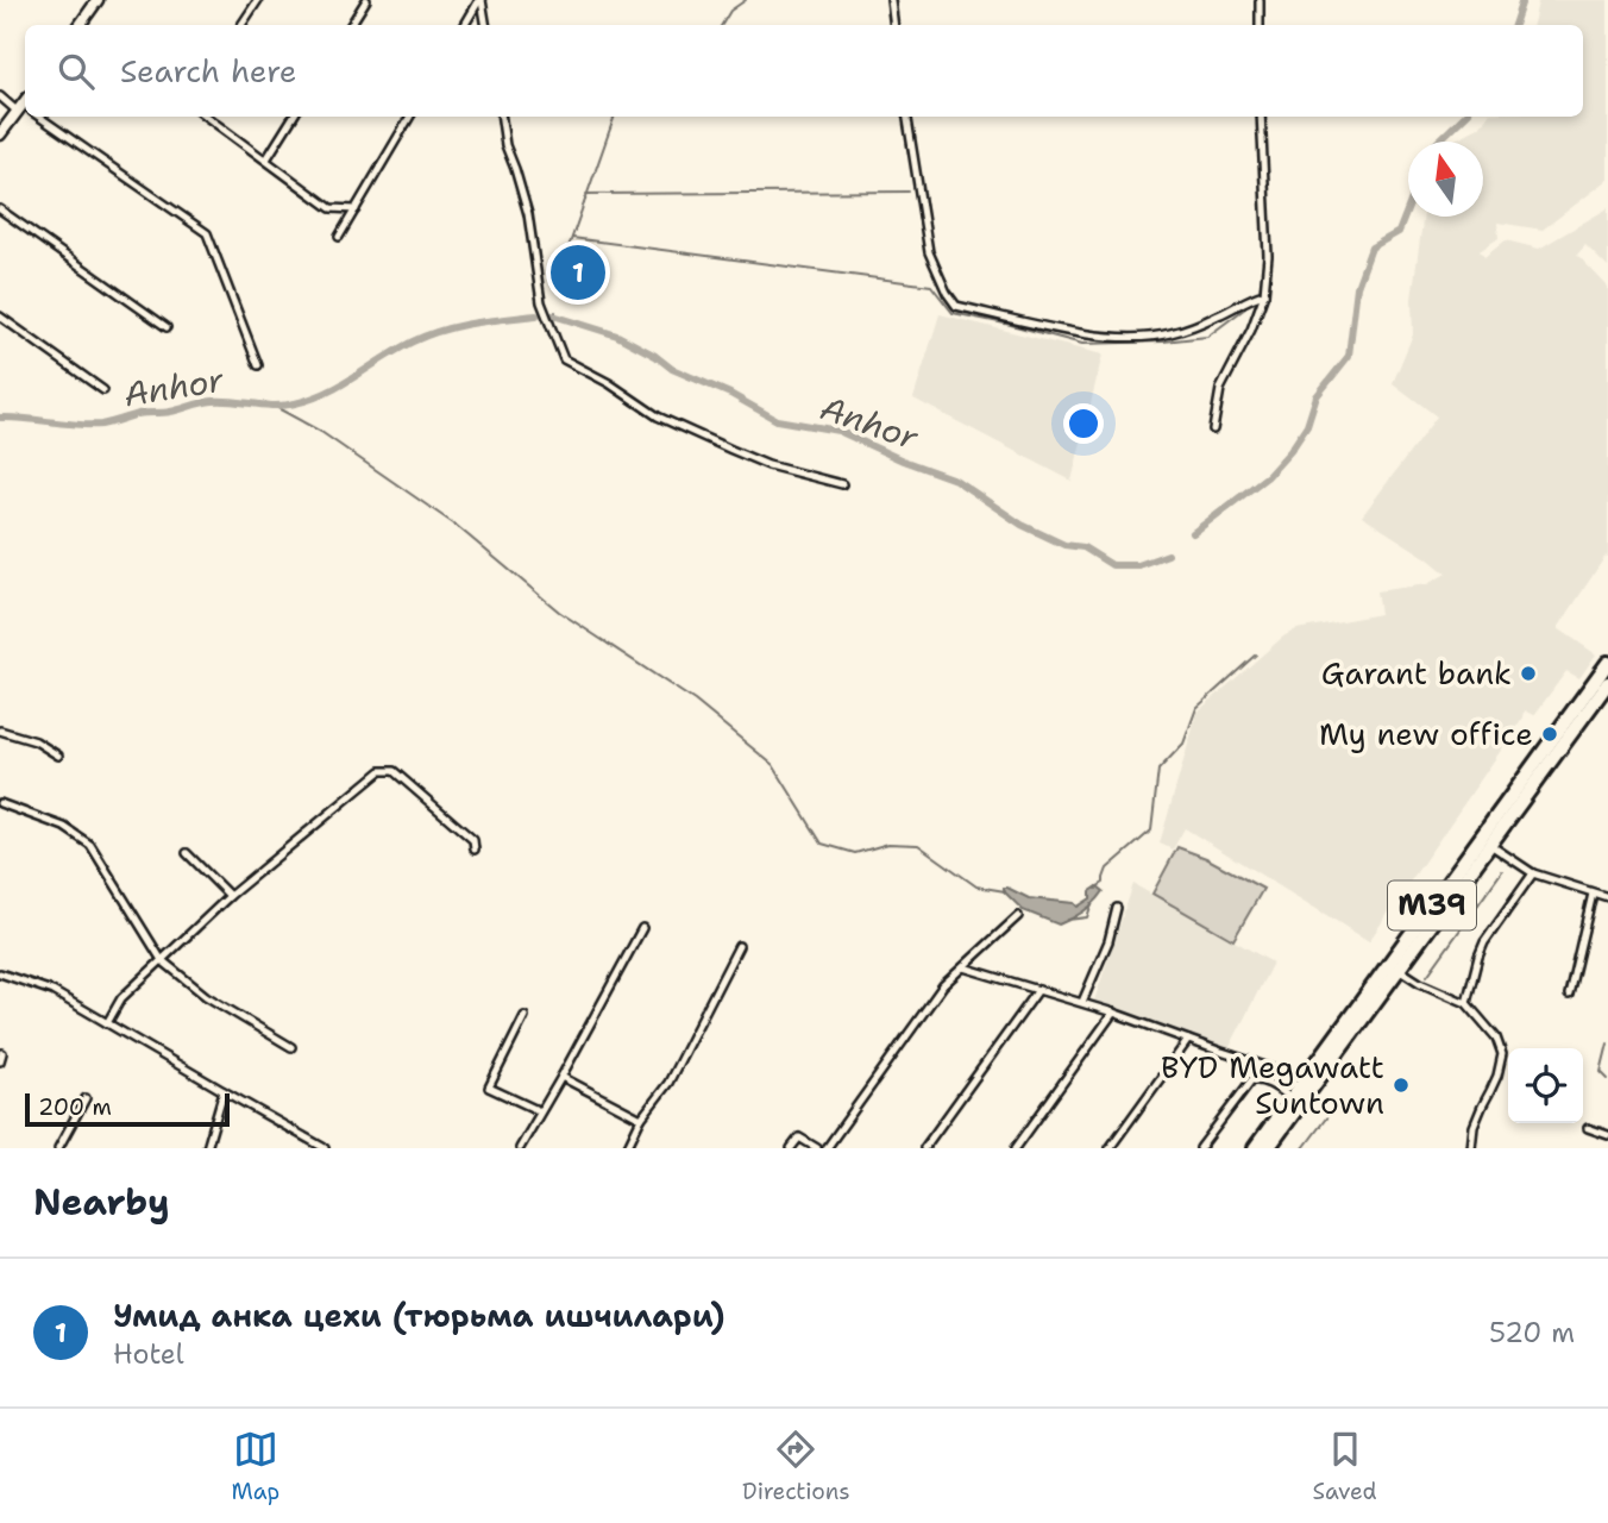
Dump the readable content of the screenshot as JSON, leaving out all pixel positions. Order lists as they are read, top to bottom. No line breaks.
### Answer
{"streets":{"highway":["M39"]},"water":["Anhor"],"places":["Garant bank","My new office","BYD Megawatt Suntown"],"scale_bar":"200 m","north":"top","page":{"search":"Search here","pins":"1","scale":"200 m","heading":"Nearby","list":[{"mark":"1","name":"Умид анка цехи (тюрьма ишчилари)","note":"Hotel","value":"520 m"}],"nav":["Map","Directions","Saved"]}}
